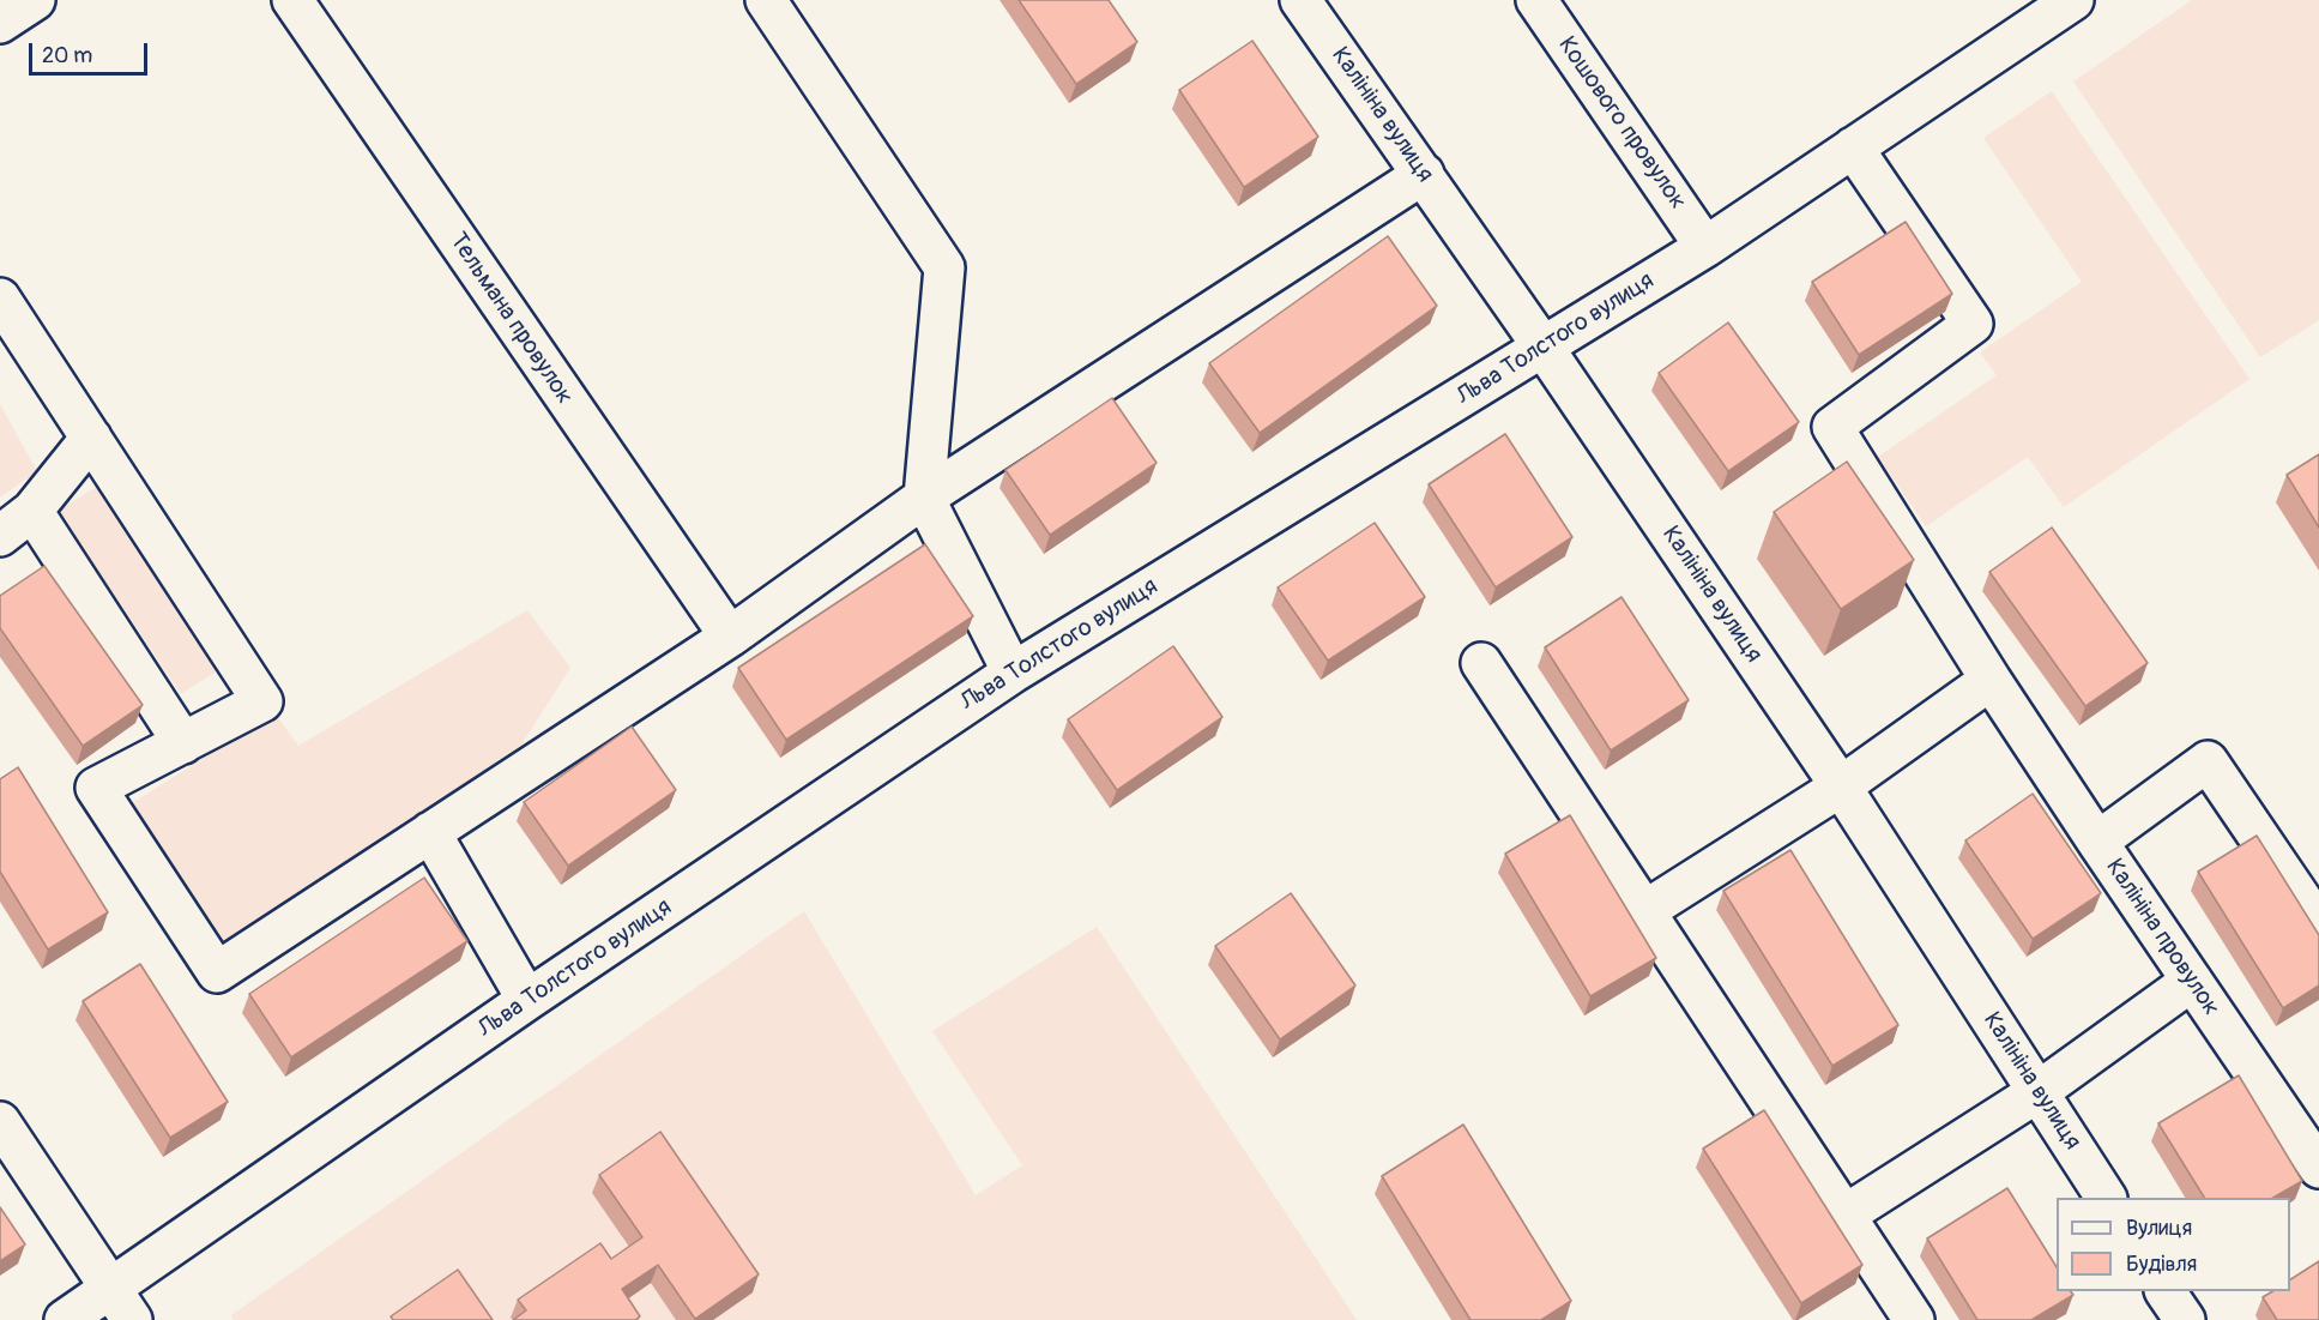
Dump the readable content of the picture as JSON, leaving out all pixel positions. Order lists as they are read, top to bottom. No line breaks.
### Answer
{"streets":{"street":["Калініна вулиця","Кошового провулок","Тельмана провулок","Льва Толстого вулиця","Калініна провулок"]},"crossings":[["Калініна вулиця","Льва Толстого вулиця"],["Кошового провулок","Льва Толстого вулиця"]],"legend":["Вулиця","Будівля"],"scale_bar":"20 m"}
